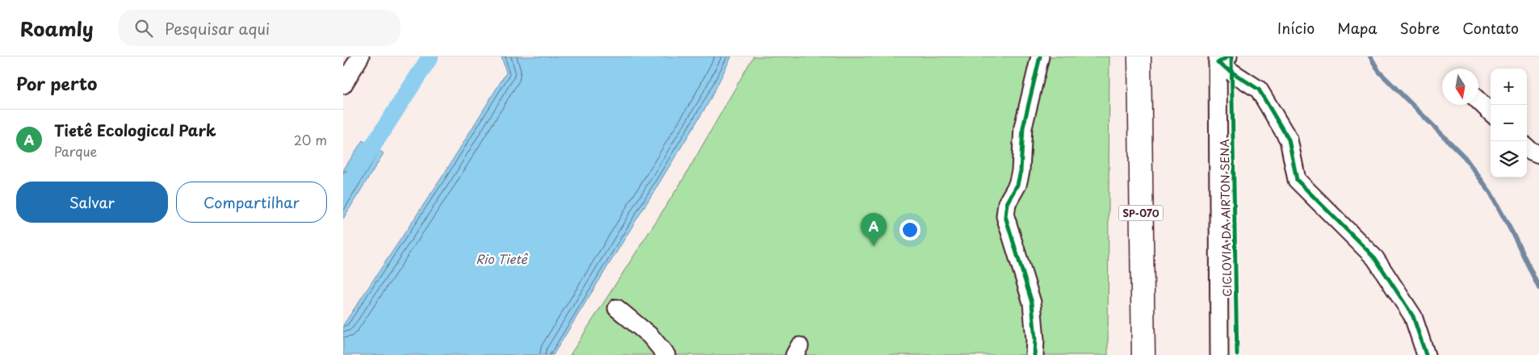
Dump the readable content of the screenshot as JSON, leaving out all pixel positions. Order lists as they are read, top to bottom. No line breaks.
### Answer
{"streets":{"highway":["SP-070"],"cycle path":["CICLOVIA DA AIRTON SENA"]},"water":["Rio Tietê"],"north":"bottom","page":{"header":"Roamly","search":"Pesquisar aqui","nav":["Início","Mapa","Sobre","Contato"],"heading":"Por perto","map_buttons":["+","−"],"list":[{"mark":"A","name":"Tietê Ecological Park","note":"Parque","value":"20 m"}],"buttons":["Salvar","Compartilhar"],"pins":"A"}}
